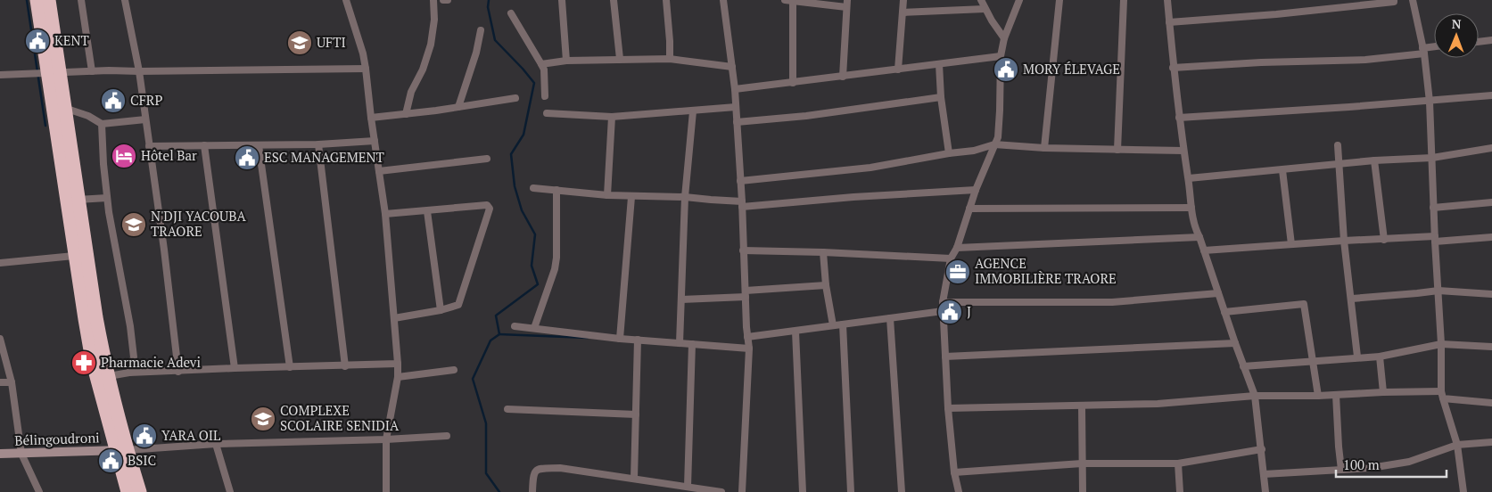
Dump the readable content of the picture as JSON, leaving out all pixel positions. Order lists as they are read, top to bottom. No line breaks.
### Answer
{"streets":{"street":["Bélingoudroni"]},"places":{"public building":["KENT","MORY ÉLEVAGE","CFRP","ESC MANAGEMENT","J","YARA OIL","BSIC"],"school or university":["UFTI","N'DJI YACOUBA TRAORE","COMPLEXE SCOLAIRE SENIDIA"],"hotel":["Hôtel Bar"],"office":["AGENCE IMMOBILIÈRE TRAORE"],"pharmacy":["Pharmacie Adevi"]},"scale_bar":"100 m","north":"top"}
